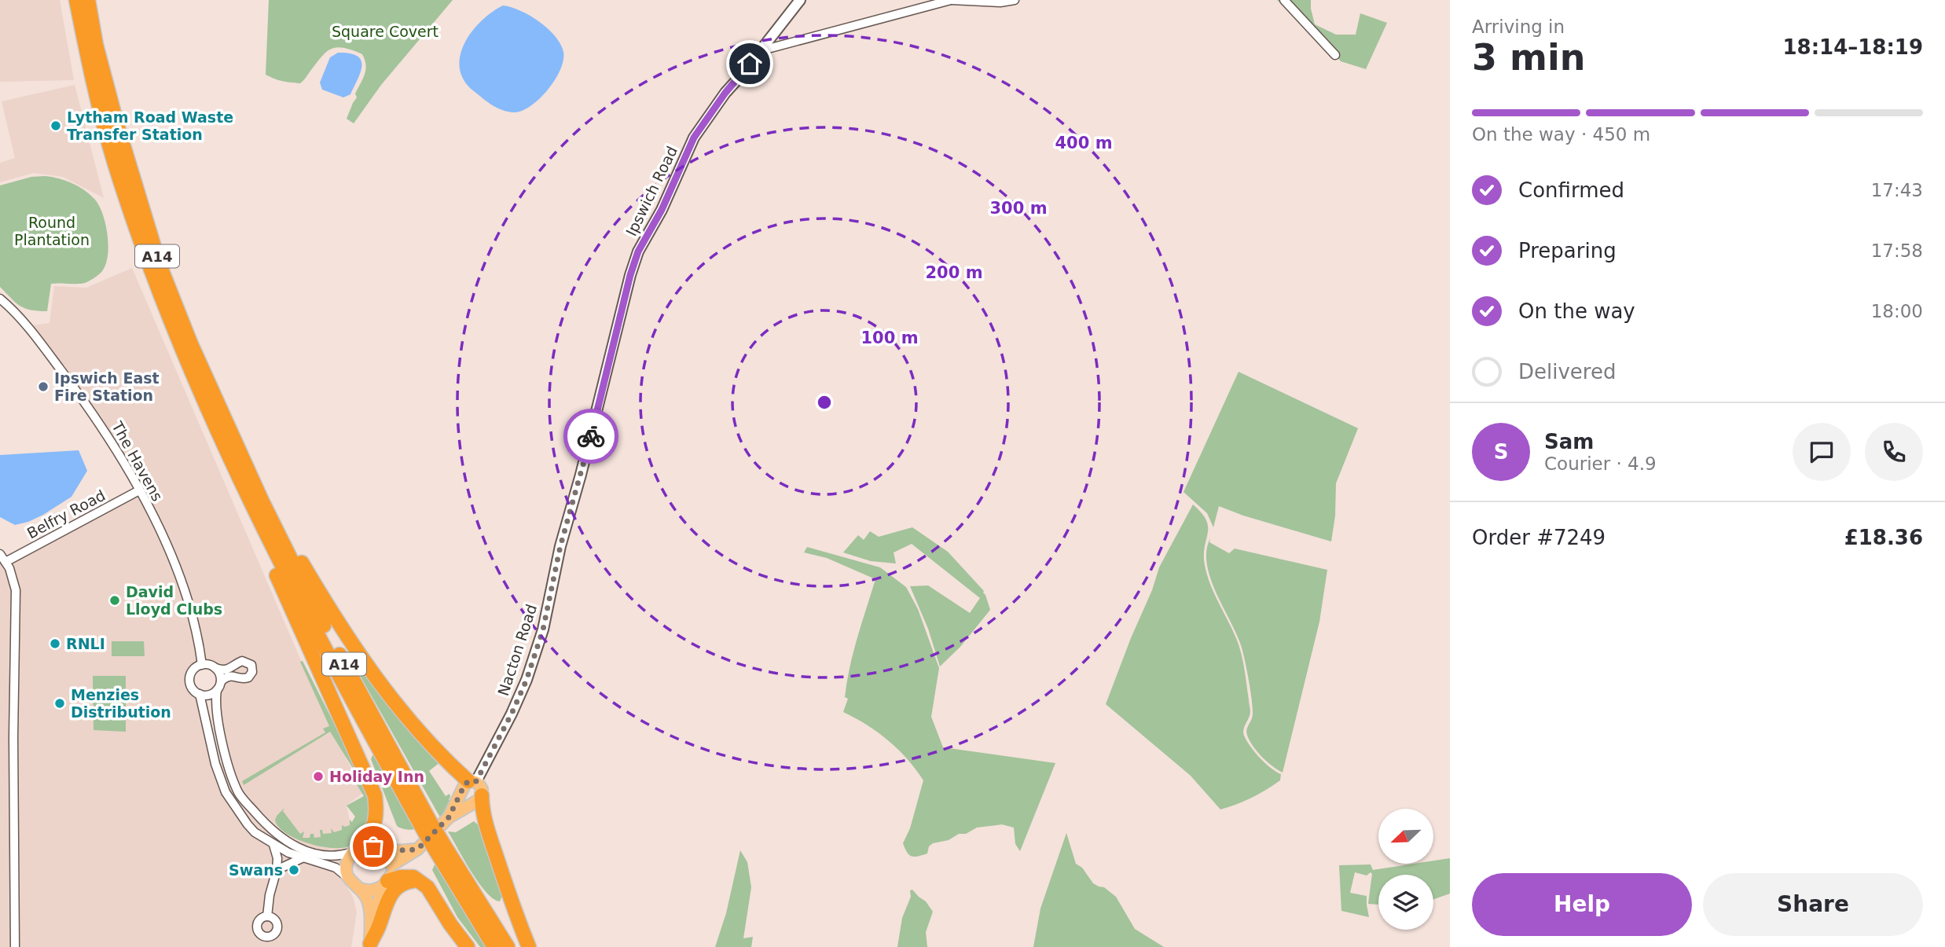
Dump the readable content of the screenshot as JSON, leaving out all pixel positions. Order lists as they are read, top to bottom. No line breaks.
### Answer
{"streets":{"highway":["A14"],"street":["Ipswich Road","The Havens","Belfry Road","Nacton Road"]},"crossings":[["Ipswich Road","Nacton Road"],["A14","Nacton Road"],["The Havens","Belfry Road"]],"parks":["Square Covert","Round Plantation"],"places":["Lytham Road Waste Transfer Station","Ipswich East Fire Station","David Lloyd Clubs","RNLI","Menzies Distribution","Holiday Inn","Swans"],"north":"bottom left","page":{"heading":["3 min","Arriving in","18:14–18:19"],"panel":["Sam","Courier · 4.9","Order #7249","£18.36"],"bar":"On the way · 450 m","list":[["Confirmed","17:43"],["Preparing","17:58"],["On the way","18:00"],"Delivered"],"round":"S","buttons":["Help","Share"]},"rings":["400 m","300 m","200 m","100 m"]}
